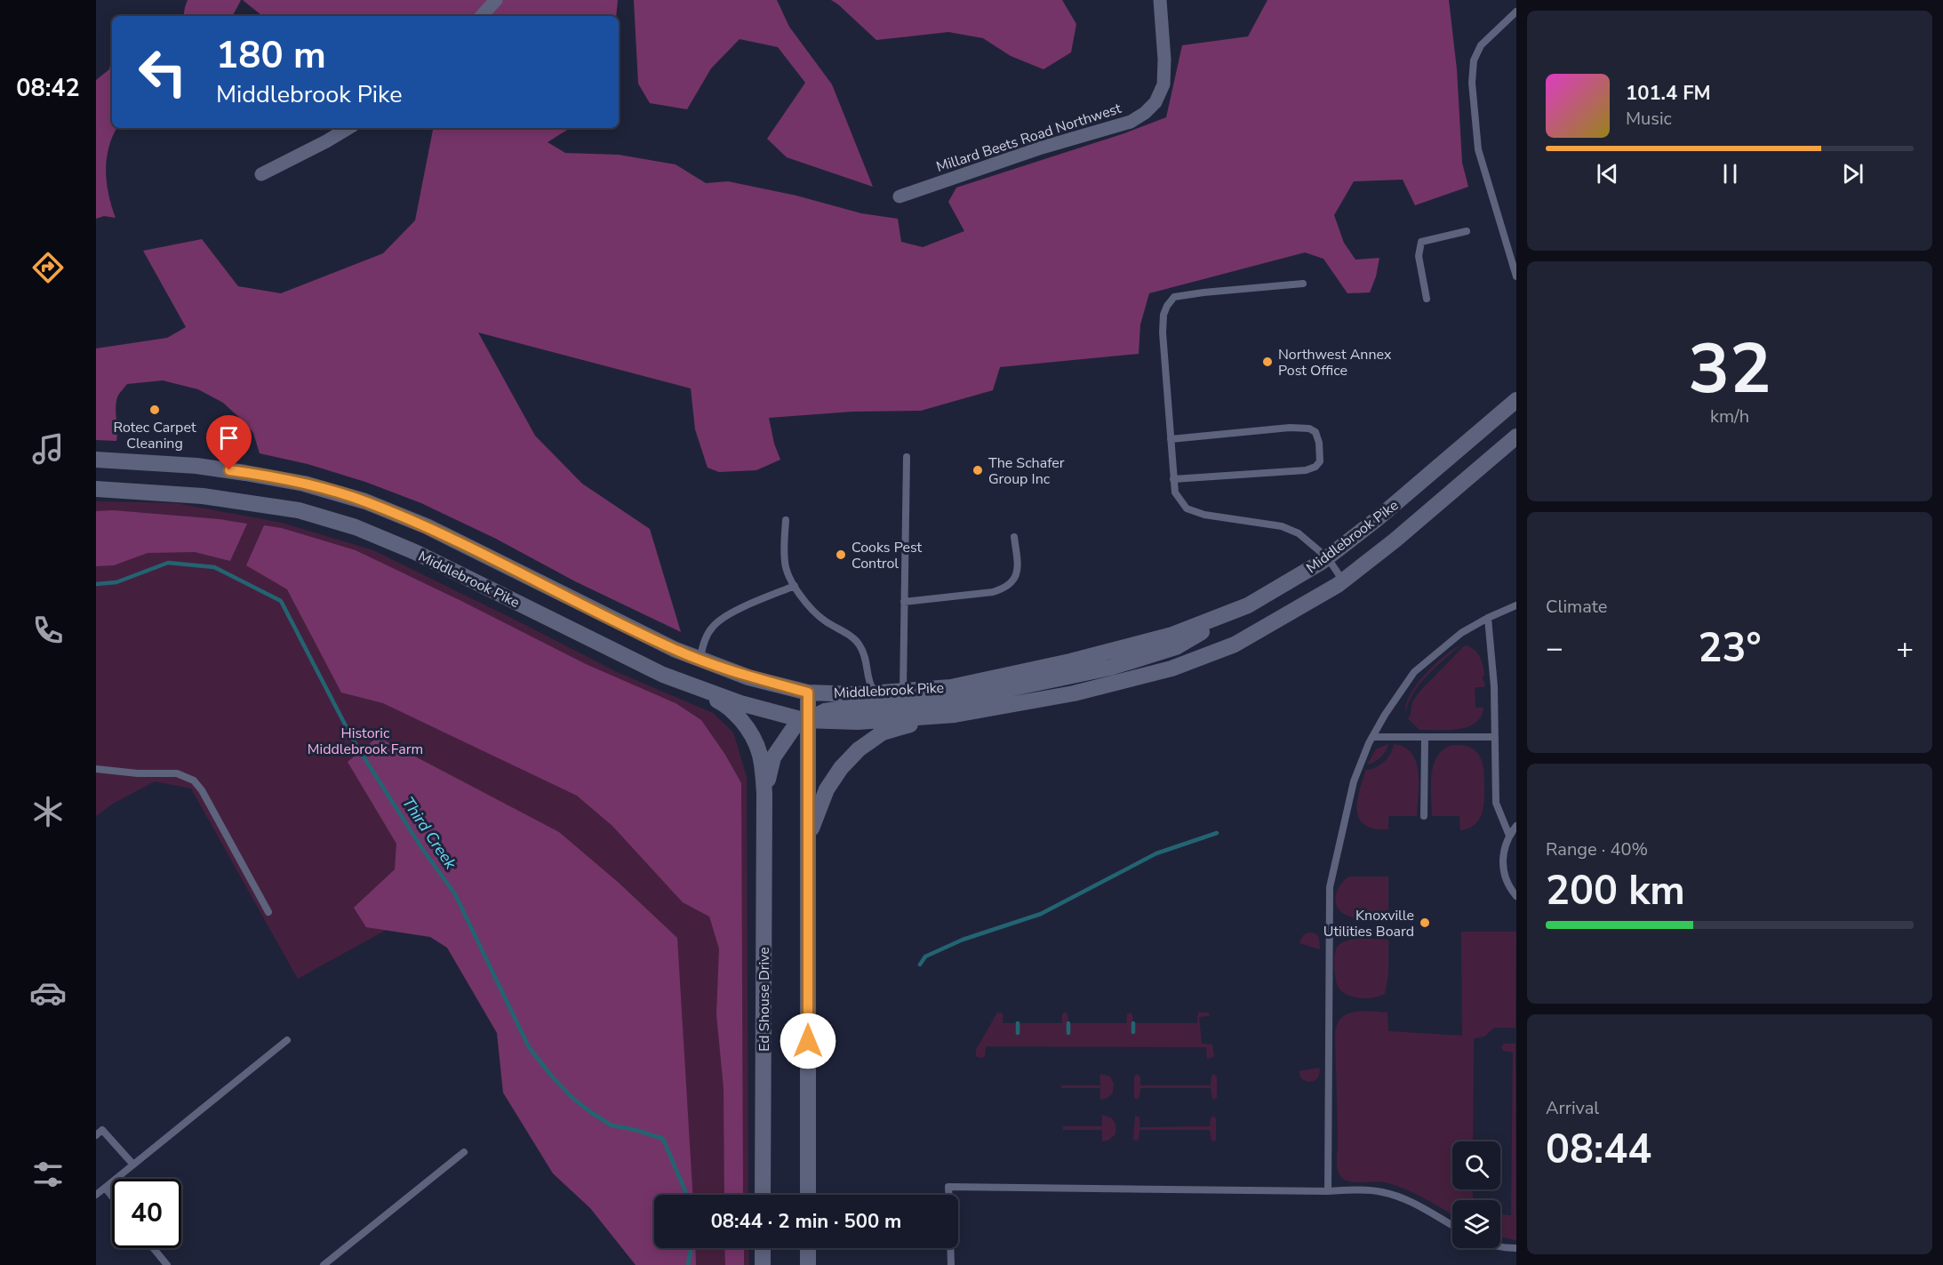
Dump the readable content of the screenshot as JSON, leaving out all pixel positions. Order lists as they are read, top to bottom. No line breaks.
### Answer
{"streets":{"main road":["Middlebrook Pike","Ed Shouse Drive"],"street":["Millard Beets Road Northwest"]},"water":["Third Creek"],"parks":["Historic Middlebrook Farm"],"places":["Northwest Annex Post Office","Rotec Carpet Cleaning","The Schafer Group Inc","Cooks Pest Control","Knoxville Utilities Board"],"page":{"tabs":"08:42","turn":["180 m","Middlebrook Pike"],"song":["101.4 FM","Music"],"tile":[["32","km/h"],"Climate",["Range · 40%","200 km"],["Arrival","08:44"]],"heat":["−","23°","+"],"limit":"40","trip":"08:44 · 2 min · 500 m"}}
